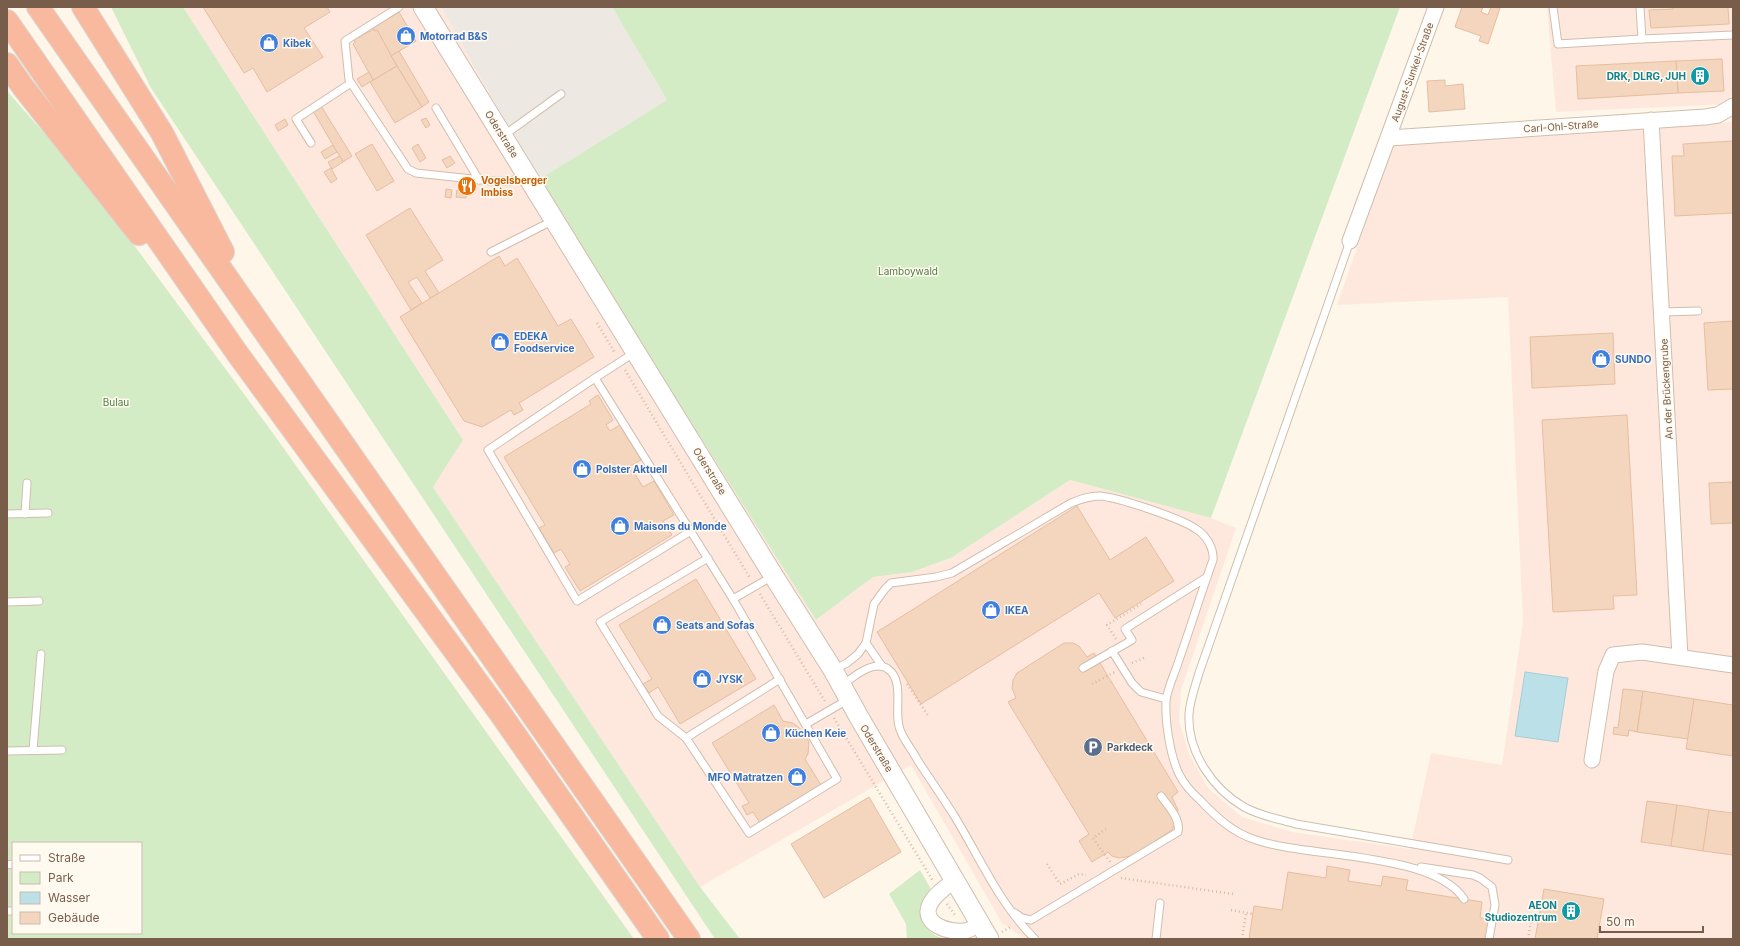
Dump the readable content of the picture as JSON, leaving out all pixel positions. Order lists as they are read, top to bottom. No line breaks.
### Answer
{"streets":{"street":["August-Sunkel-Straße","Carl-Ohl-Straße","Oderstraße","An der Brückengrube"]},"crossings":[["August-Sunkel-Straße","Carl-Ohl-Straße"],["Carl-Ohl-Straße","An der Brückengrube"]],"parks":["Lamboywald","Bulau"],"places":{"shop":["Motorrad B&S","Kibek","EDEKA Foodservice","SUNDO","Polster Aktuell","Maisons du Monde","IKEA","Seats and Sofas","JYSK","Küchen Keie","MFO Matratzen"],"building":["DRK, DLRG, JUH","AEON Studiozentrum"],"restaurant":["Vogelsberger Imbiss"],"parking":["Parkdeck"]},"legend":["Straße","Park","Wasser","Gebäude"],"scale_bar":"50 m"}
